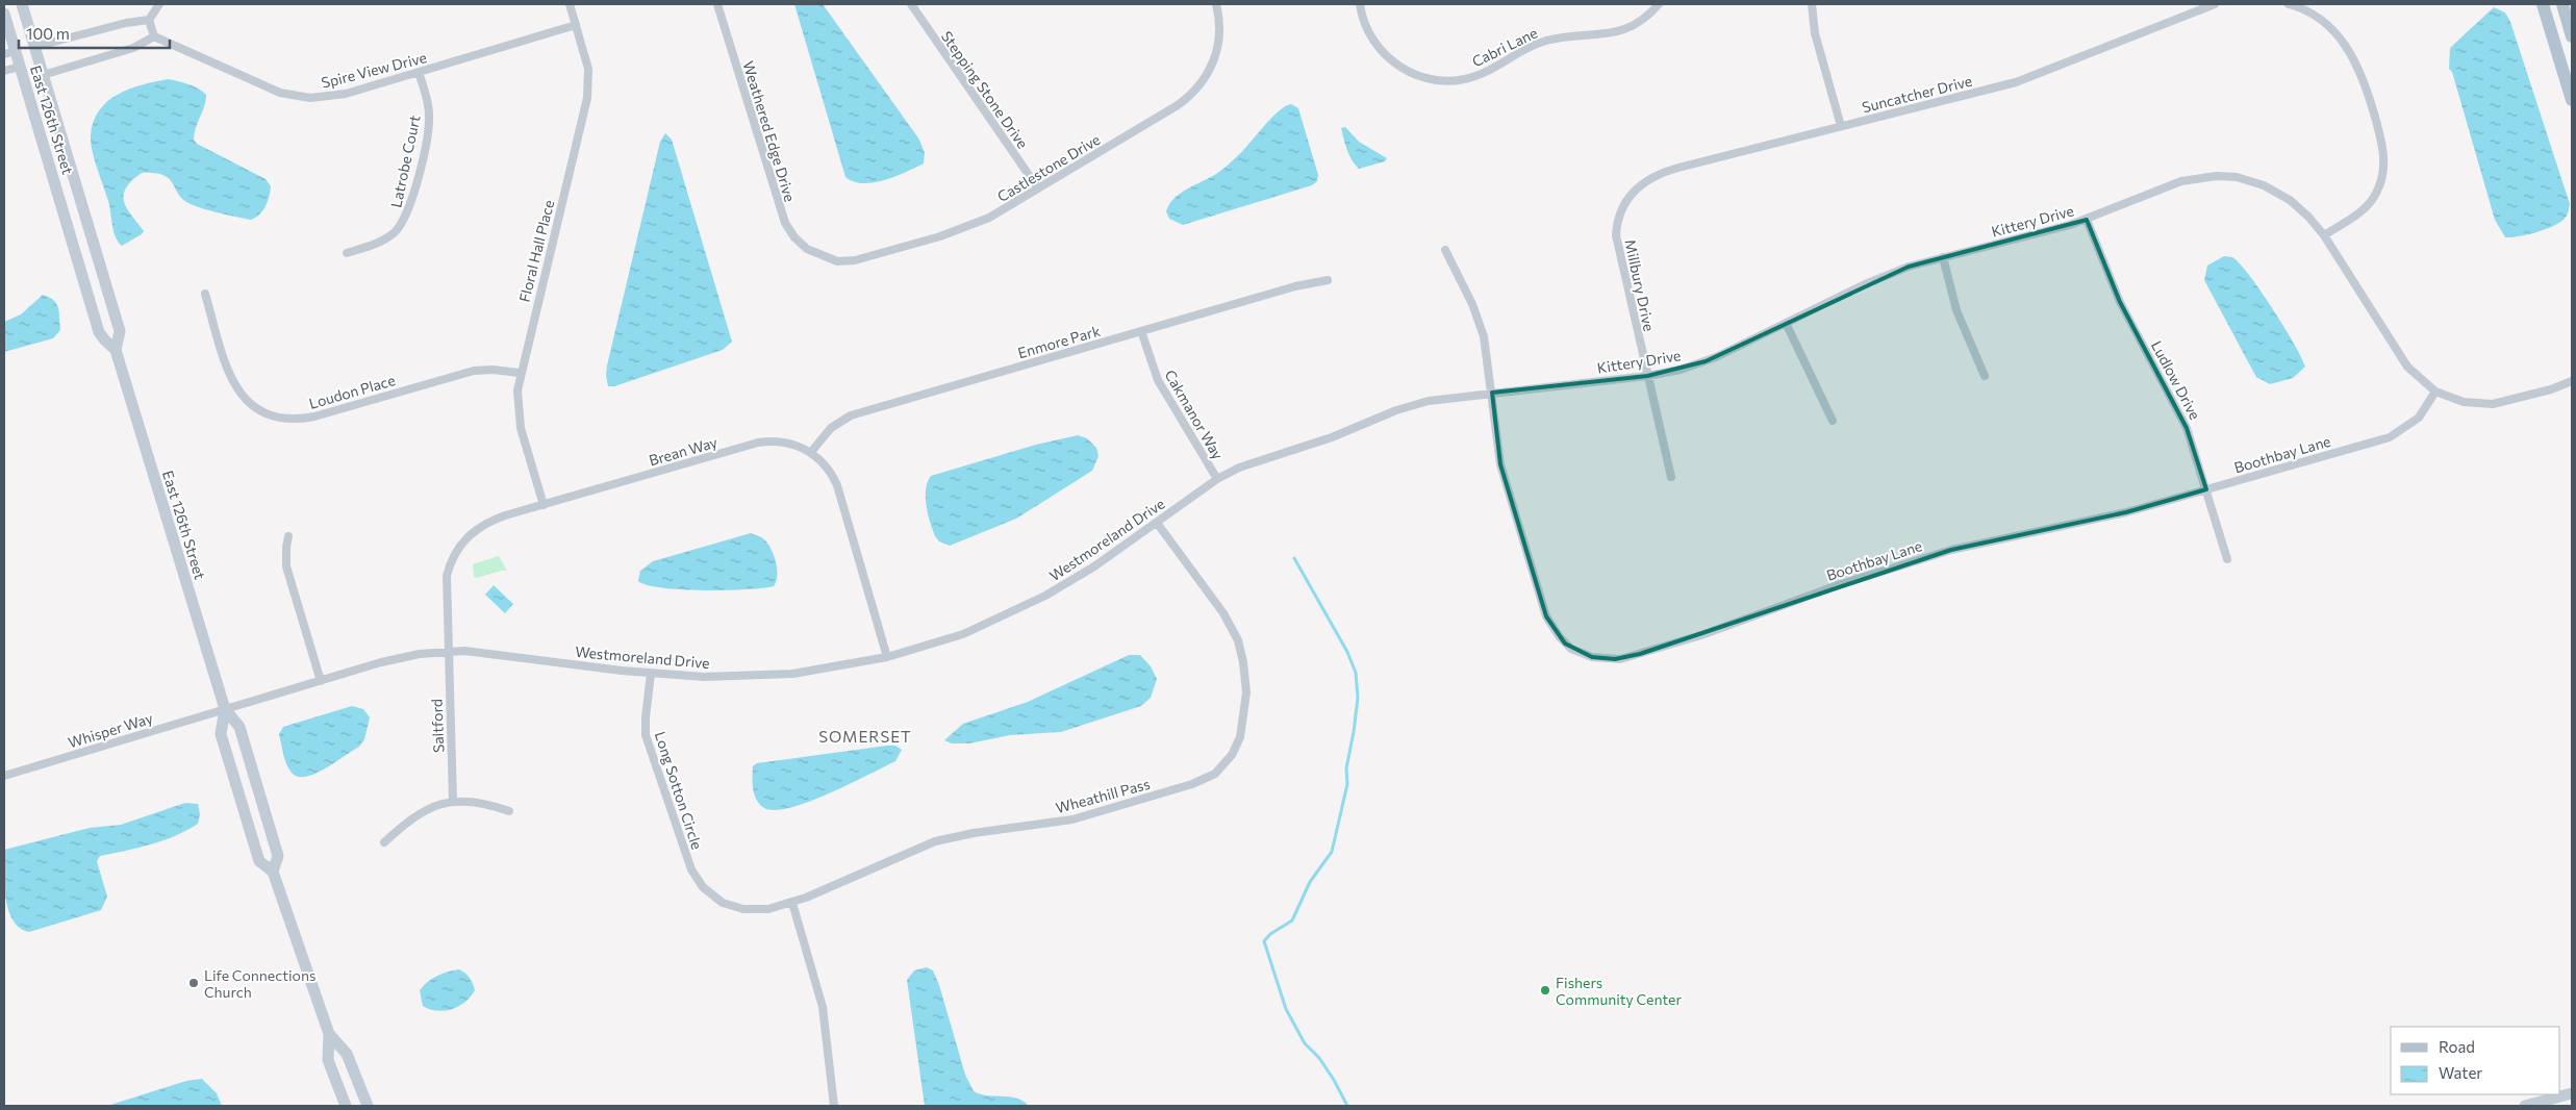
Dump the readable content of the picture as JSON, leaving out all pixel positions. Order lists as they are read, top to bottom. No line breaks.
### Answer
{"streets":{"main road":["East 126th Street"],"street":["Cabri Lane","Spire View Drive","Stepping Stone Drive","Suncatcher Drive","Weathered Edge Drive","Latrobe Court","Castlestone Drive","Kittery Drive","Floral Hall Place","Millbury Drive","Enmore Park","Ludlow Drive","Loudon Place","Cakmanor Way","Brean Way","Boothbay Lane","Westmoreland Drive","Saltford","Whisper Way","Long Sotton Circle","Wheathill Pass"]},"crossings":[["Spire View Drive","Latrobe Court"],["Spire View Drive","Floral Hall Place"],["Stepping Stone Drive","Castlestone Drive"],["Suncatcher Drive","Millbury Drive"],["East 126th Street","Westmoreland Drive"],["East 126th Street","Whisper Way"],["Weathered Edge Drive","Castlestone Drive"],["Kittery Drive","Millbury Drive"],["Kittery Drive","Ludlow Drive"],["Kittery Drive","Boothbay Lane"],["Kittery Drive","Westmoreland Drive"],["Floral Hall Place","Loudon Place"],["Floral Hall Place","Brean Way"],["Enmore Park","Cakmanor Way"],["Enmore Park","Brean Way"],["Ludlow Drive","Boothbay Lane"],["Cakmanor Way","Westmoreland Drive"],["Brean Way","Westmoreland Drive"],["Brean Way","Saltford"],["Westmoreland Drive","Saltford"],["Westmoreland Drive","Whisper Way"],["Westmoreland Drive","Long Sotton Circle"],["Westmoreland Drive","Wheathill Pass"],["Long Sotton Circle","Wheathill Pass"]],"districts":["SOMERSET"],"places":["Life Connections Church","Fishers Community Center"],"legend":["Road","Water"],"scale_bar":"100 m"}
